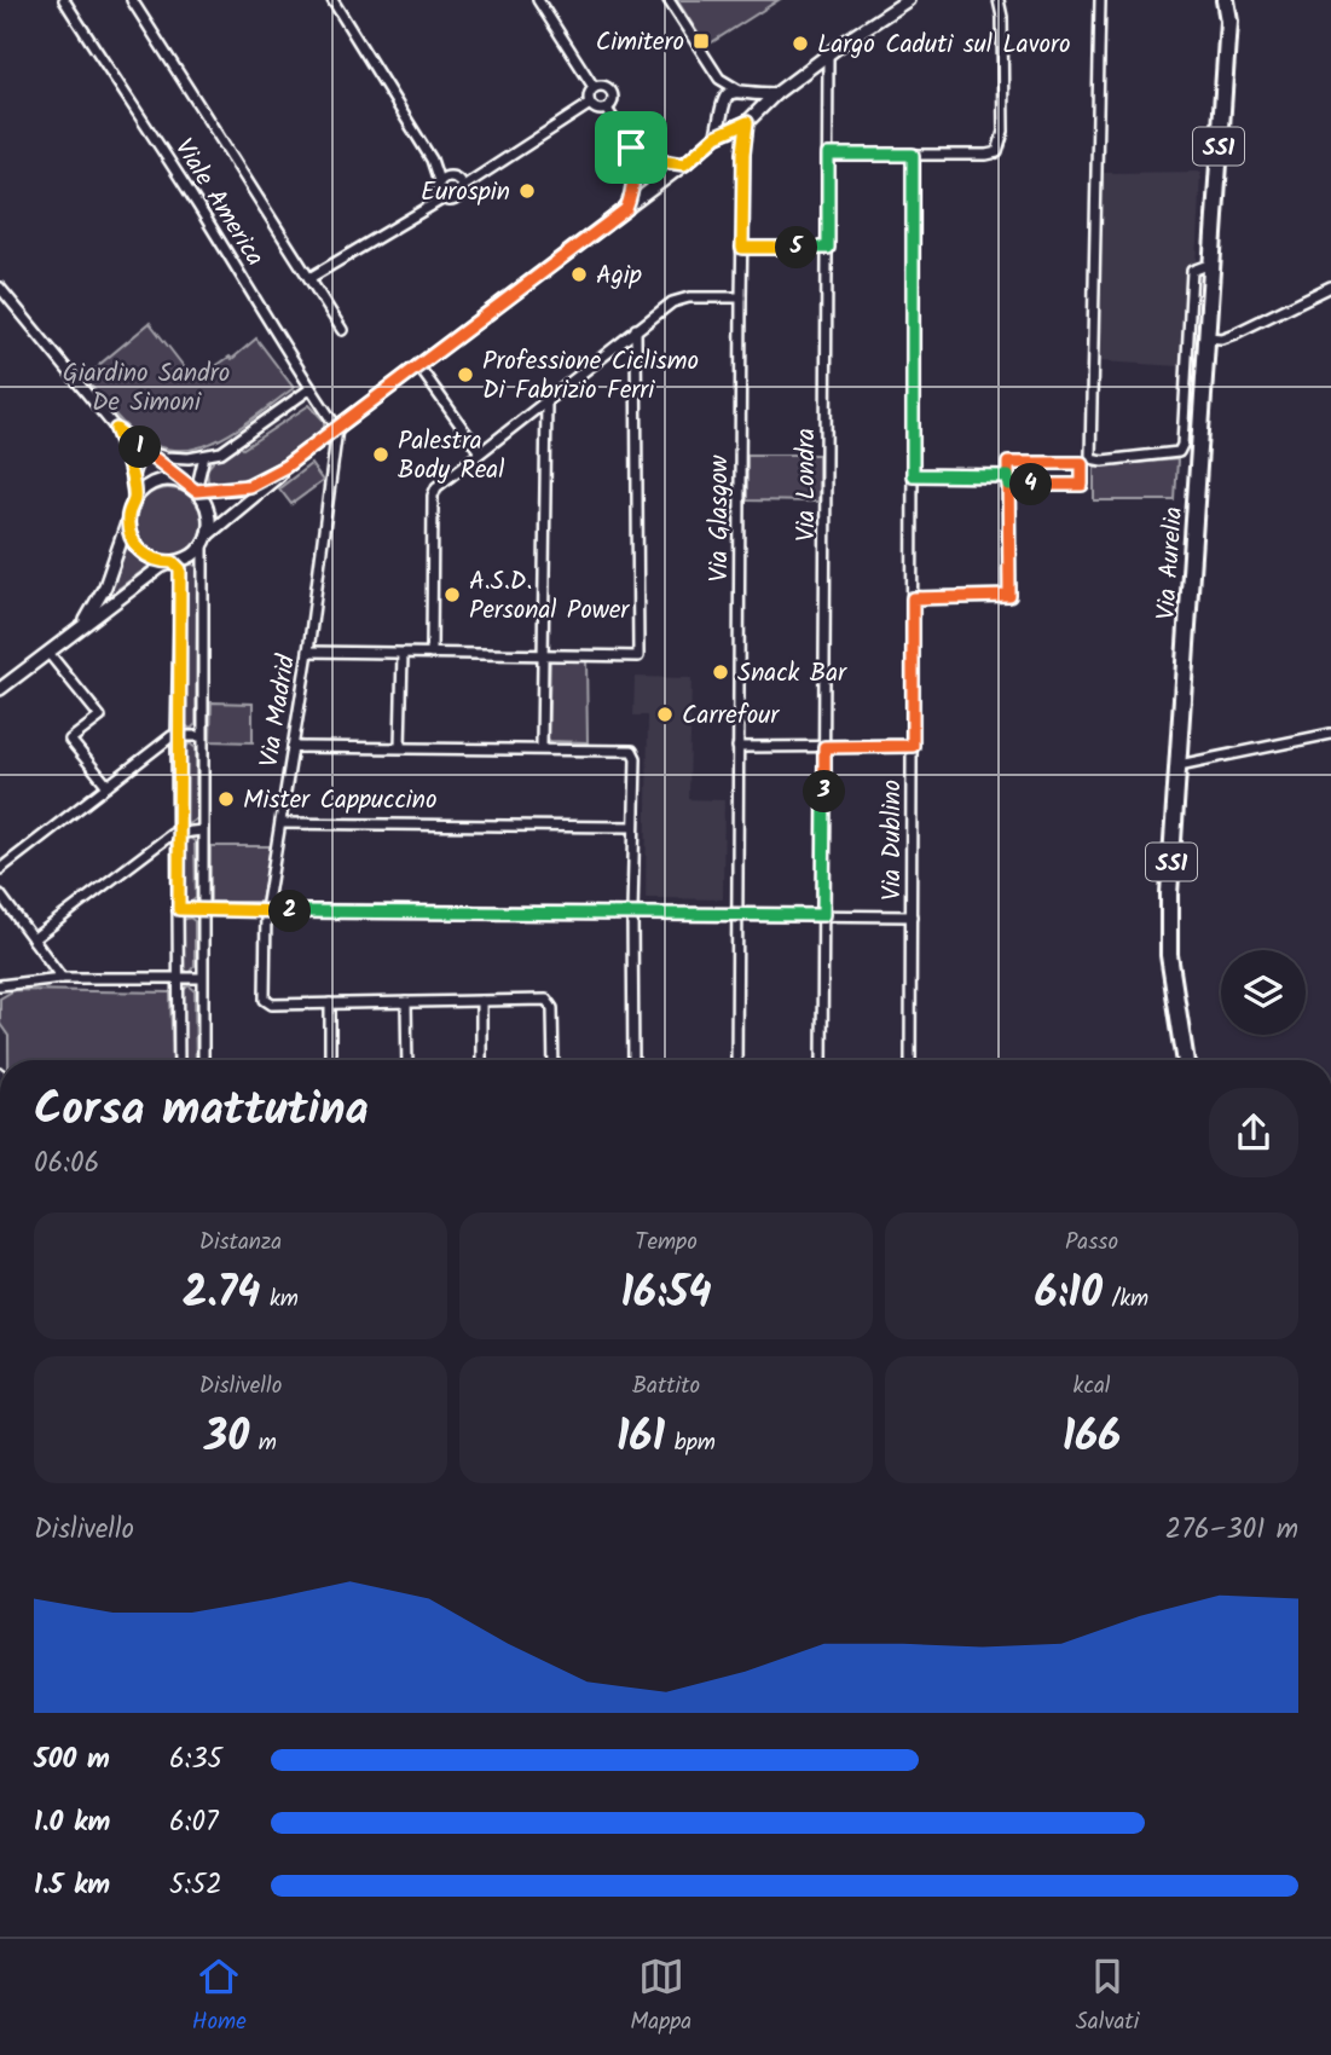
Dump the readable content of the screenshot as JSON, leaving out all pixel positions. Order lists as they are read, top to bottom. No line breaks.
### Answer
{"streets":{"main road":["SS1","Via Aurelia"],"street":["Viale America","Via Londra","Via Glasgow","Via Madrid","Via Dublino"]},"crossings":[["Viale America","Via Madrid"]],"parks":["Giardino Sandro De Simoni"],"places":{"transit":["Cimitero"],"other":["Largo Caduti sul Lavoro","Eurospin","Agip","Professione Ciclismo Di Fabrizio Ferri","Palestra Body Real","A.S.D. Personal Power","Snack Bar","Carrefour","Mister Cappuccino"]},"page":{"pins":["5","1","4","3","2"],"heading":["Corsa mattutina","06:06"],"stats":[["Distanza","2.74 km"],["Tempo","16:54"],["Passo","6:10 /km"],["Dislivello","30 m"],["Battito","161 bpm"],["kcal","166"]],"chart":["Dislivello","276–301 m"],"list":[{"name":"500 m","note":"6:35"},{"name":"1.0 km","note":"6:07"},{"name":"1.5 km","note":"5:52"}],"tabs":["Home","Mappa","Salvati"]}}
